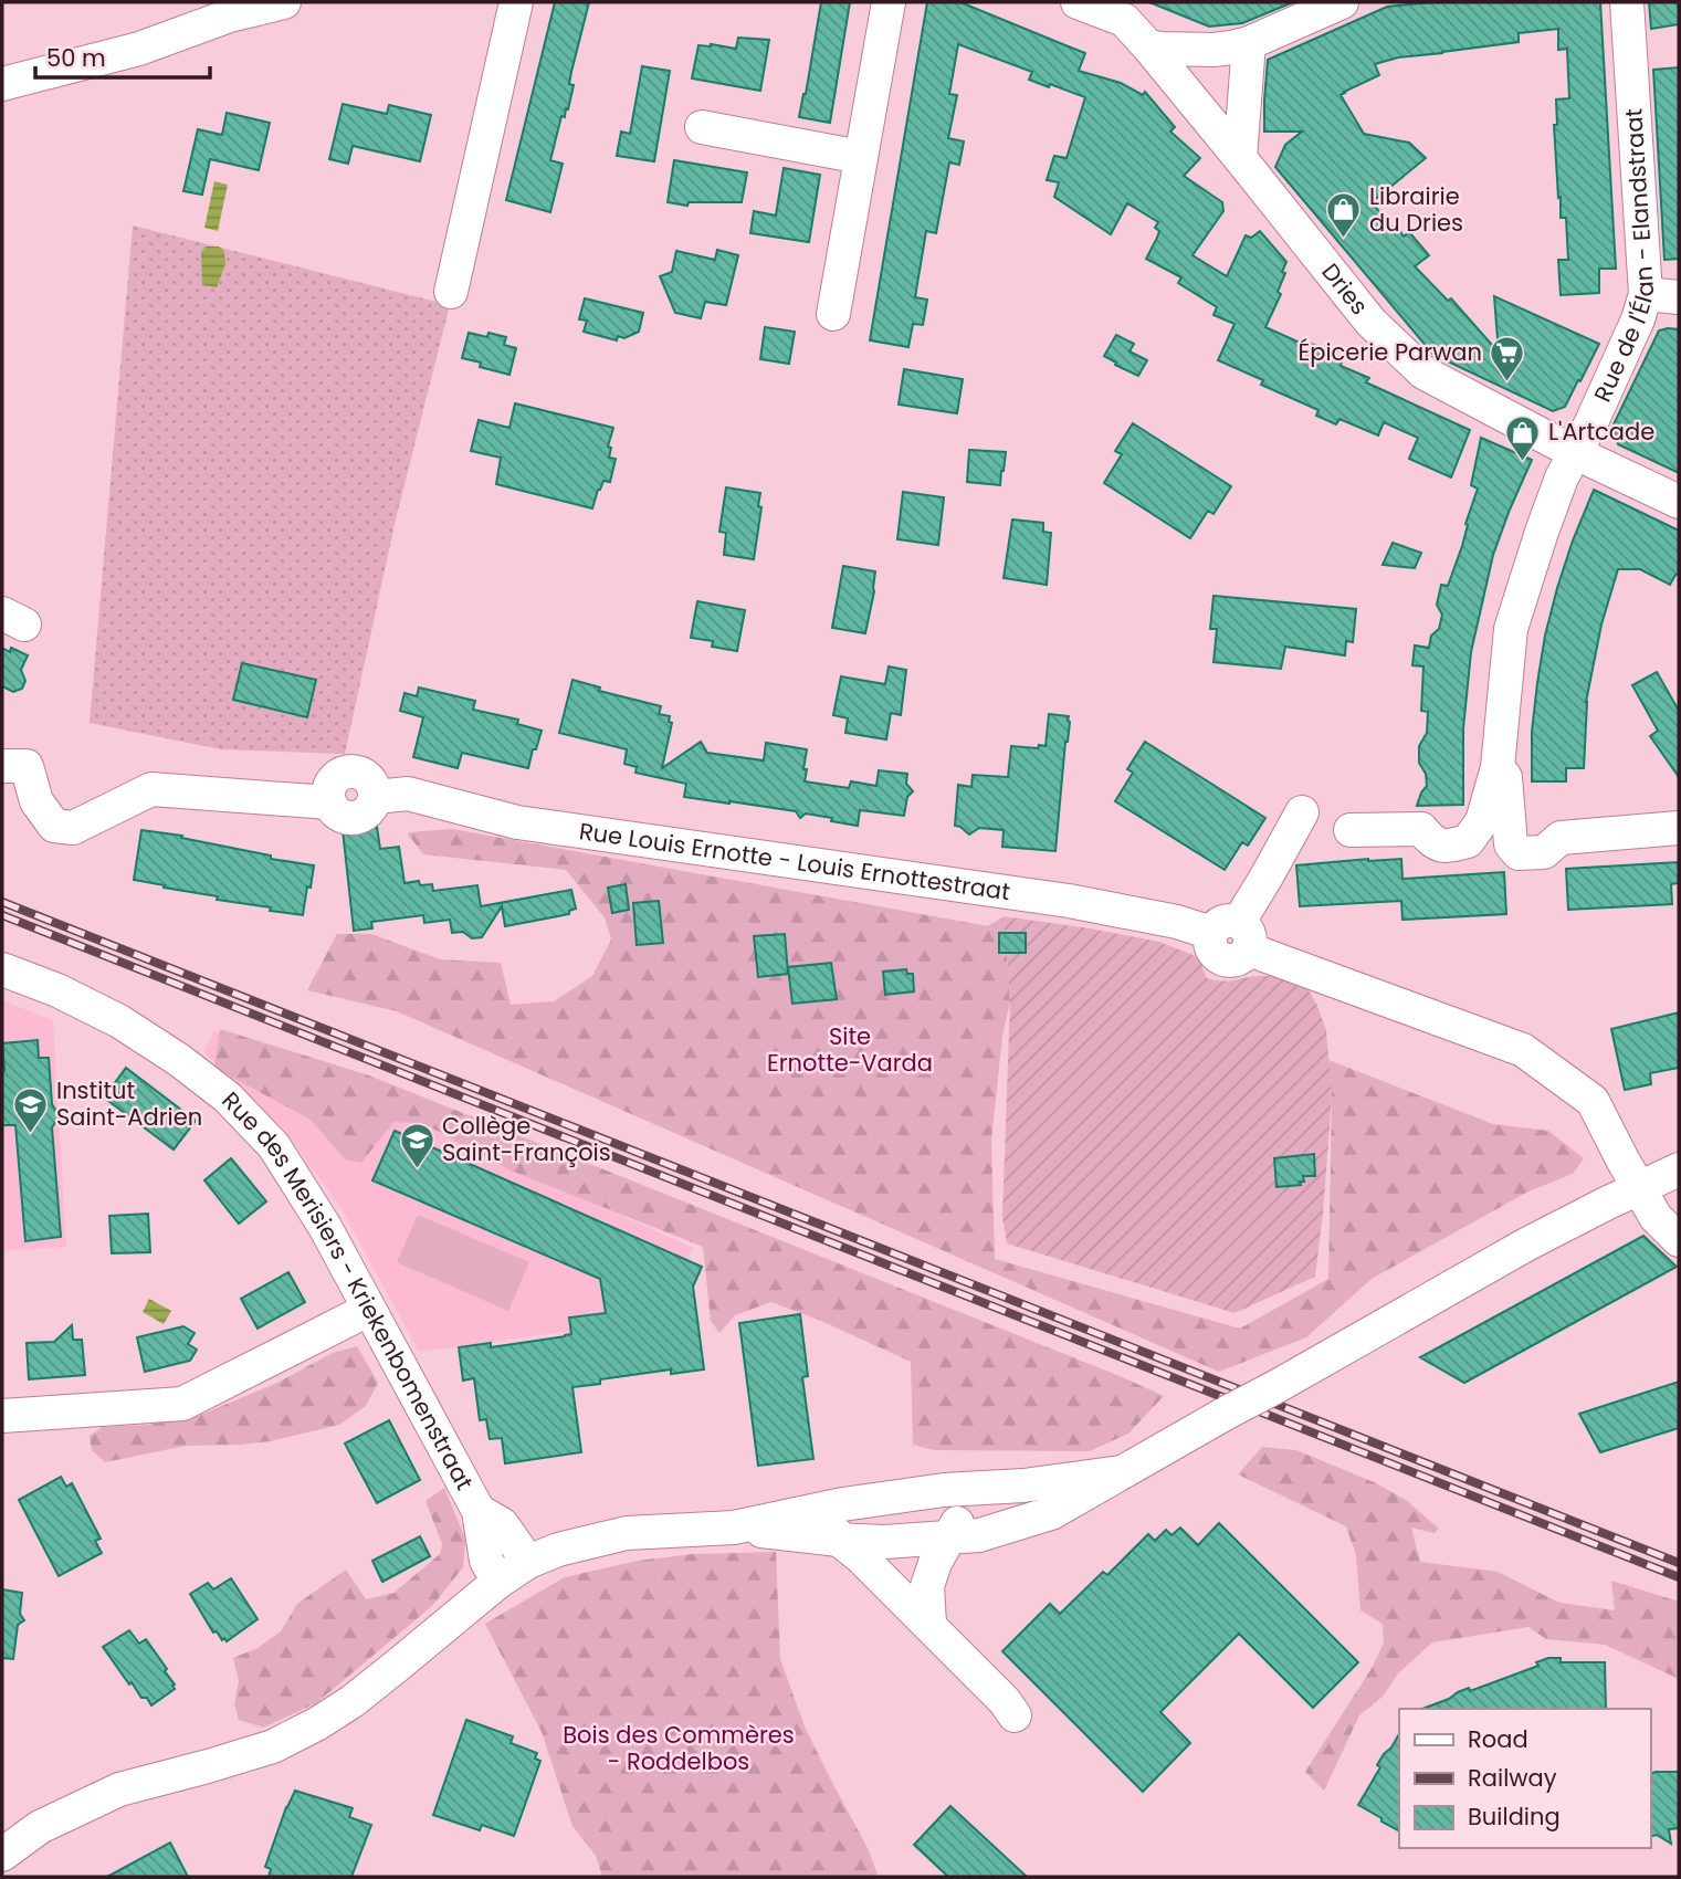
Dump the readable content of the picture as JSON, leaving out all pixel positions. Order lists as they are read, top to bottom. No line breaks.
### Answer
{"streets":{"street":["Rue de l'Élan - Elandstraat","Dries","Rue Louis Ernotte - Louis Ernottestraat","Rue des Merisiers - Kriekenbomenstraat"]},"crossings":[["Rue de l'Élan - Elandstraat","Dries"]],"parks":["Site Ernotte-Varda","Bois des Commères - Roddelbos"],"places":{"shop":["Librairie du Dries","L'Artcade"],"supermarket":["Épicerie Parwan"],"school or university":["Institut Saint-Adrien","Collège Saint-François"]},"legend":["Road","Railway","Building"],"scale_bar":"50 m"}
